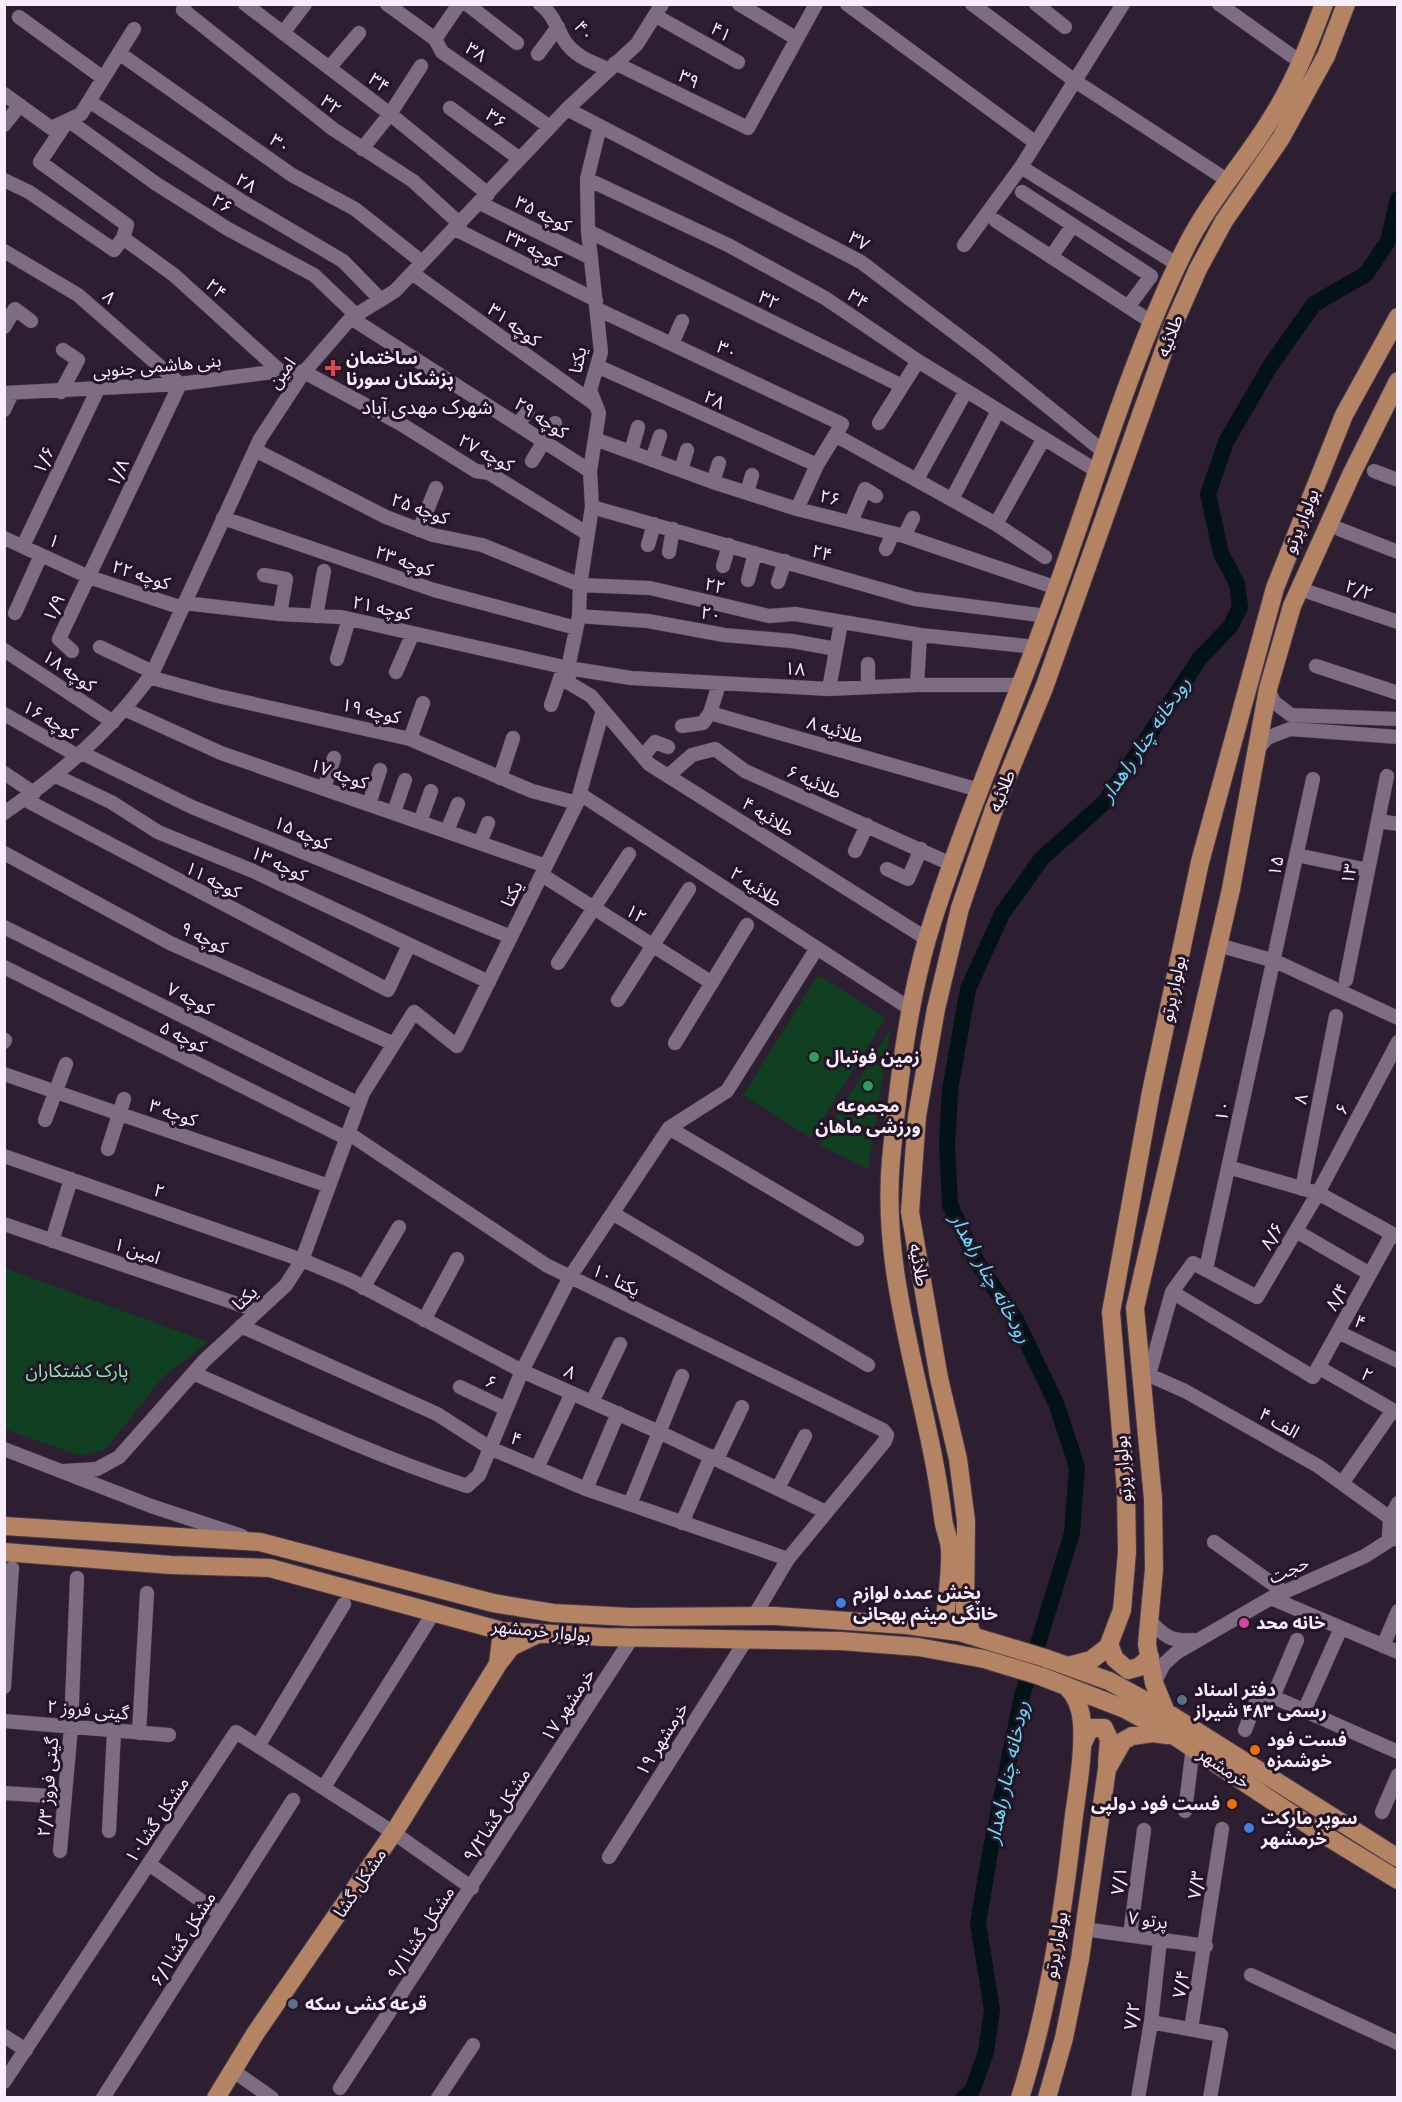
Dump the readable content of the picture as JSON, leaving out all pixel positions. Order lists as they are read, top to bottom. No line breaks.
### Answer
{"streets":{"main road":["طلائیه","بولوار پرتو","بولوار خرمشهر","خرمشهر","مشکل گشا"],"street":["۴۰","۴۱","۳۸","۳۹","۳۴","۳۲","۳۶","۳۰","۲۸","۲۶","کوچه ۳۵","۳۷","کوچه ۳۳","۲۴","۸","کوچه ۳۱","یکتا","بنی هاشمی جنوبی","امین","کوچه ۲۹","کوچه ۲۷","۱/۶","۱/۸","کوچه ۲۵","۱","کوچه ۲۳","کوچه ۲۲","۲۲","۲/۲","۱/۹","کوچه ۲۱","۲۰","۱۸","کوچه ۱۸","کوچه ۱۹","کوچه ۱۶","طلائیه ۸","کوچه ۱۷","طلائیه ۶","طلائیه ۴","کوچه ۱۵","کوچه ۱۳","۱۵","۱۳","کوچه ۱۱","طلائیه ۲","۱۲","کوچه ۹","کوچه ۷","کوچه ۵","۶","۱۰","کوچه ۳","۲","۸/۶","امین ۱","۱۰ یکتا","۸/۴","۴","۴ الف","حجت","۱۷ خرمشهر","گیتی فروز ۲","۱۹ خرمشهر","گیتی فروز ۲/۳","مشکل گشا۹/۲","مشکل گشا۱۰","۷/۱","۷/۳","پرتو ۷","مشکل گشا۹/۱","مشکل گشا۶/۱","۷/۴","۷/۲"]},"crossings":[["۴۰","۳۹"],["۴۰","امین"],["۴۱","امین"],["۳۸","امین"],["۳۹","امین"],["۳۴","کوچه ۳۵"],["۳۴","طلائیه"],["۳۴","یکتا"],["۳۴","امین"],["۳۲","کوچه ۳۳"],["۳۲","یکتا"],["۳۲","امین"],["۳۶","امین"],["۳۰","کوچه ۳۳"],["۳۰","یکتا"],["۳۰","امین"],["۲۸","یکتا"],["۲۸","امین"],["۲۶","طلائیه"],["۲۶","یکتا"],["۲۶","امین"],["۲۶","کوچه ۲۹"],["کوچه ۳۵","یکتا"],["کوچه ۳۵","امین"],["۳۷","طلائیه"],["۳۷","یکتا"],["۳۷","امین"],["کوچه ۳۳","یکتا"],["کوچه ۳۳","امین"],["۲۴","طلائیه"],["۲۴","یکتا"],["۲۴","بنی هاشمی جنوبی"],["۸","یکتا"],["۸","بنی هاشمی جنوبی"],["۸","۱/۸"],["۸","۲"],["۸","۱۰ یکتا"],["کوچه ۳۱","یکتا"],["کوچه ۳۱","امین"],["طلائیه","۲۲"],["طلائیه","۱۸"],["طلائیه","طلائیه ۸"],["طلائیه","طلائیه ۶"],["طلائیه","طلائیه ۴"],["طلائیه","طلائیه ۲"],["یکتا","کوچه ۲۹"],["یکتا","کوچه ۲۷"],["یکتا","کوچه ۲۵"],["یکتا","کوچه ۲۳"],["یکتا","۲۲"],["یکتا","کوچه ۲۱"],["یکتا","۲۰"],["یکتا","۱۸"],["یکتا","کوچه ۱۹"],["یکتا","کوچه ۱۷"],["یکتا","طلائیه ۴"],["یکتا","کوچه ۱۵"],["یکتا","کوچه ۱۳"],["یکتا","طلائیه ۲"],["یکتا","۱۲"],["یکتا","کوچه ۹"],["یکتا","کوچه ۷"],["یکتا","کوچه ۵"],["یکتا","کوچه ۳"],["یکتا","۲"],["یکتا","امین ۱"],["یکتا","۱۰ یکتا"],["یکتا","۴"],["بنی هاشمی جنوبی","امین"],["بنی هاشمی جنوبی","کوچه ۲۷"],["بنی هاشمی جنوبی","۱/۶"],["بنی هاشمی جنوبی","۱/۸"],["امین","کوچه ۲۹"],["امین","کوچه ۲۷"],["امین","کوچه ۲۵"],["امین","کوچه ۲۳"],["امین","کوچه ۲۲"],["امین","کوچه ۲۱"],["امین","کوچه ۱۸"],["امین","کوچه ۱۹"],["امین","کوچه ۱۶"],["امین","کوچه ۱۷"],["امین","کوچه ۱۵"],["امین","کوچه ۱۳"],["امین","کوچه ۱۱"],["۱/۶","۱"],["۱/۸","۱"],["۱/۸","کوچه ۲۲"],["۱/۸","۱/۹"],["کوچه ۲۵","۲۲"],["بولوار پرتو","۴ الف"],["بولوار پرتو","حجت"],["بولوار پرتو","خرمشهر"],["بولوار پرتو","پرتو ۷"],["۱","کوچه ۲۲"],["۱","۱/۹"],["کوچه ۲۳","۲۰"],["کوچه ۲۲","۱/۹"],["کوچه ۲۲","کوچه ۲۱"],["کوچه ۲۱","۱۸"],["کوچه ۱۹","طلائیه ۲"],["کوچه ۱۶","کوچه ۱۵"],["کوچه ۱۷","۱۲"],["طلائیه ۶","طلائیه ۴"],["کوچه ۱۳","کوچه ۱۱"],["۱۵","۱۰"],["کوچه ۵","۱۰ یکتا"],["۶","۸/۶"],["۱۰","۸/۶"],["۲","۸/۴"],["۸/۴","۴"],["بولوار خرمشهر","۱۷ خرمشهر"],["بولوار خرمشهر","۱۹ خرمشهر"],["۱۷ خرمشهر","مشکل گشا۹/۲"],["گیتی فروز ۲","گیتی فروز ۲/۳"],["مشکل گشا۹/۲","مشکل گشا۱۰"],["مشکل گشا۹/۲","مشکل گشا۹/۱"],["مشکل گشا۱۰","مشکل گشا"],["مشکل گشا۱۰","مشکل گشا۹/۱"],["۷/۱","پرتو ۷"],["۷/۳","پرتو ۷"],["۷/۳","۷/۴"],["پرتو ۷","۷/۴"],["پرتو ۷","۷/۲"]],"districts":["شهرک مهدی آباد"],"water":["رودخانه چنار راهدار"],"parks":["پارک کشتکاران"],"places":{"health":["ساختمان پزشکان سورنا"],"other":["زمین فوتبال","مجموعه ورزشی ماهان","پخش عمده لوازم خانگی میثم بهجانی","خانه محد","دفتر اسناد رسمی ۴۸۳ شیراز","فست فود خوشمزه","فست فود دولپی","سوپر مارکت خرمشهر","قرعه کشی سکه"]}}
